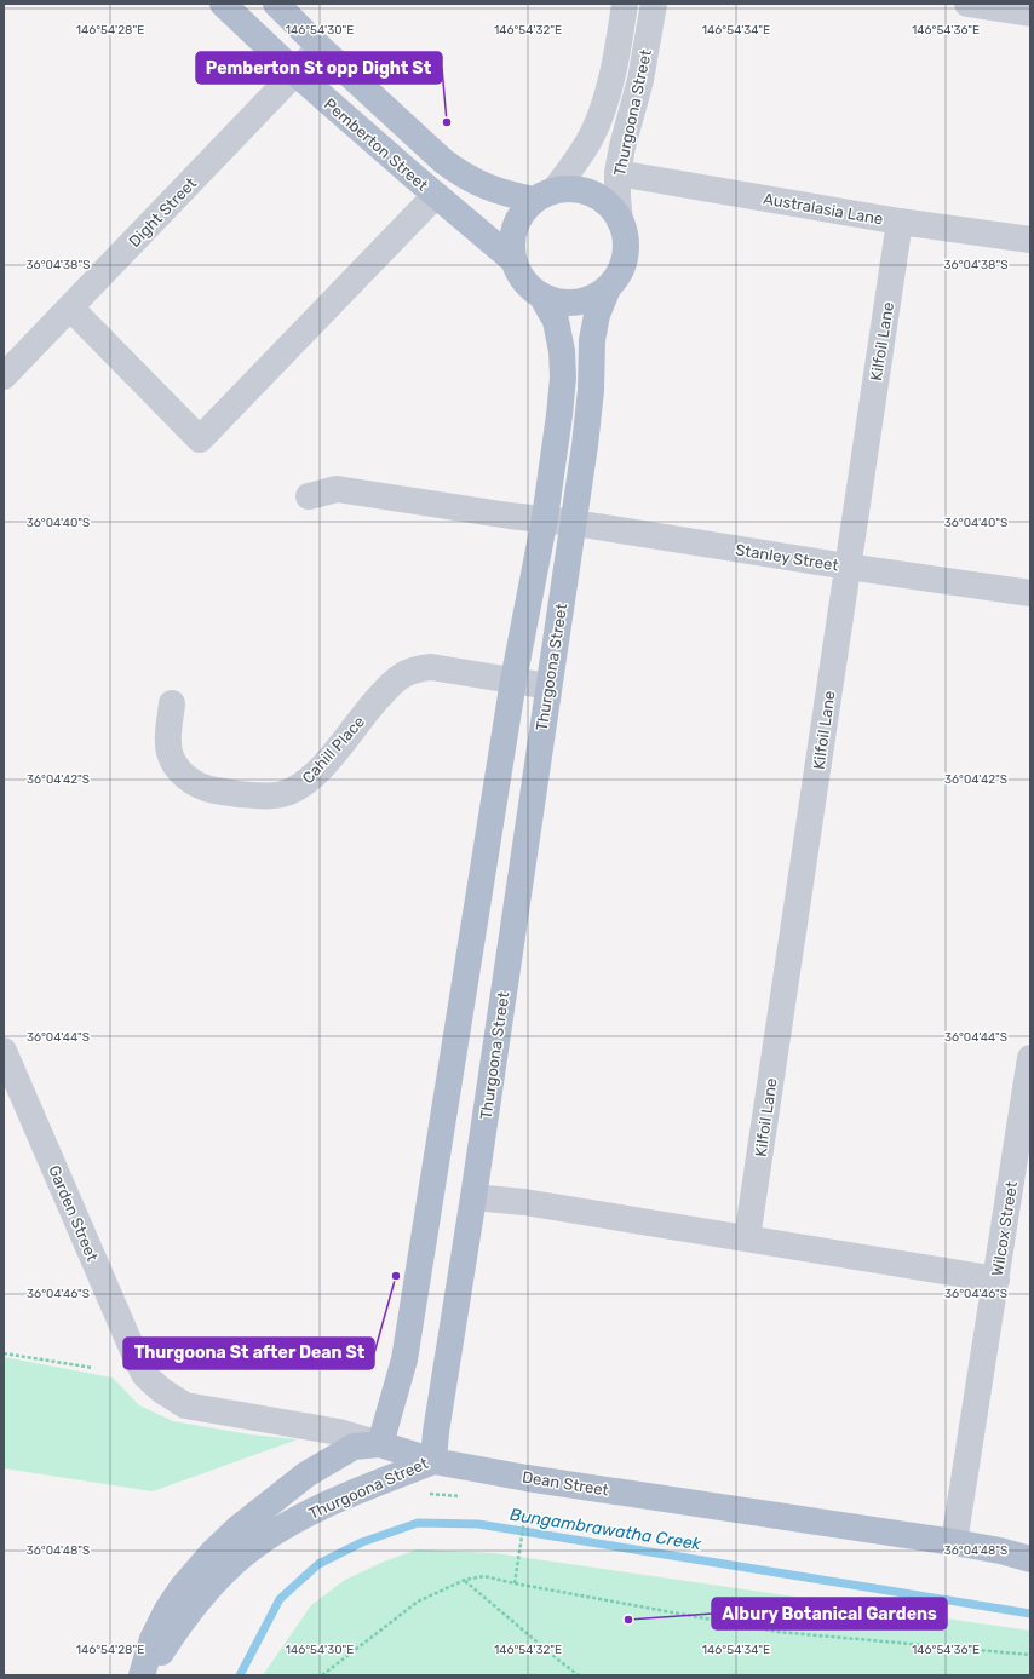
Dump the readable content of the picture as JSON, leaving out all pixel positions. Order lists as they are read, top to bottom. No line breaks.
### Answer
{"streets":{"main road":["Thurgoona Street","Pemberton Street","Dean Street"],"street":["Australasia Lane","Dight Street","Kilfoil Lane","Stanley Street","Cahill Place","Garden Street","Wilcox Street"]},"crossings":[["Thurgoona Street","Pemberton Street"],["Thurgoona Street","Australasia Lane"],["Thurgoona Street","Stanley Street"],["Thurgoona Street","Cahill Place"],["Thurgoona Street","Dean Street"],["Pemberton Street","Dight Street"],["Australasia Lane","Kilfoil Lane"],["Kilfoil Lane","Stanley Street"],["Garden Street","Dean Street"],["Wilcox Street","Dean Street"]],"water":["Bungambrawatha Creek"],"places":["Pemberton St opp Dight St","Thurgoona St after Dean St","Albury Botanical Gardens"],"coordinates":["146°54'28\"E","146°54'30\"E","146°54'32\"E","146°54'34\"E","146°54'36\"E","36°04'38\"S","36°04'40\"S","36°04'42\"S","36°04'44\"S","36°04'46\"S","36°04'48\"S"]}
